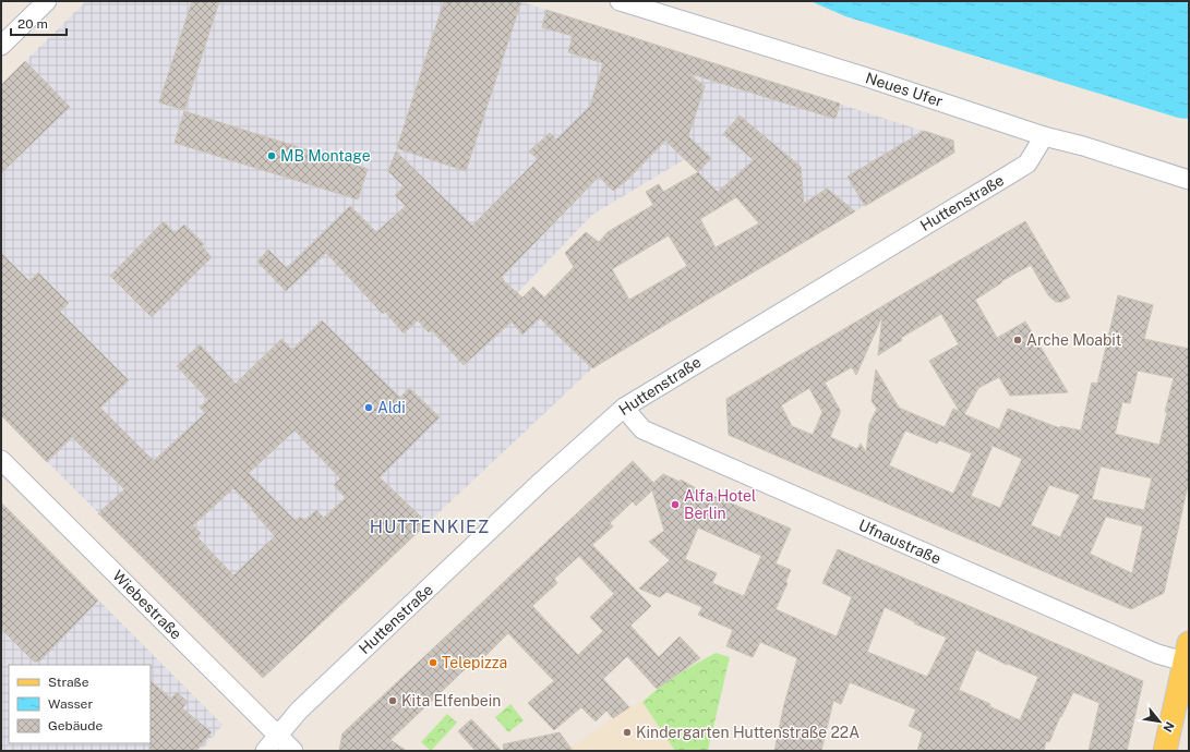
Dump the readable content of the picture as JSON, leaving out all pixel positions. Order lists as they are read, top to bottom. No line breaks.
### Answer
{"streets":{"street":["Neues Ufer","Huttenstraße","Ufnaustraße","Wiebestraße"]},"crossings":[["Neues Ufer","Huttenstraße"],["Huttenstraße","Ufnaustraße"],["Huttenstraße","Wiebestraße"]],"districts":["HUTTENKIEZ"],"places":["MB Montage","Arche Moabit","Aldi","Alfa Hotel Berlin","Telepizza","Kita Elfenbein","Kindergarten Huttenstraße 22A"],"legend":["Straße","Wasser","Gebäude"],"scale_bar":"20 m","north":"bottom right"}
